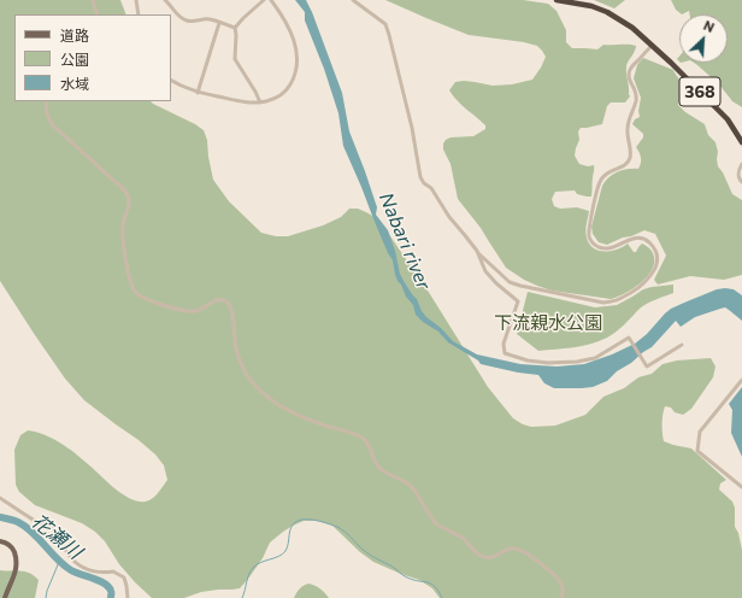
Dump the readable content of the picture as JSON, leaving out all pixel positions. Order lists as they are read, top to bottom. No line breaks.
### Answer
{"streets":{"highway":["368"]},"water":["Nabari river","花瀬川"],"parks":["下流親水公園"],"legend":["道路","公園","水域"],"north":"top right"}
